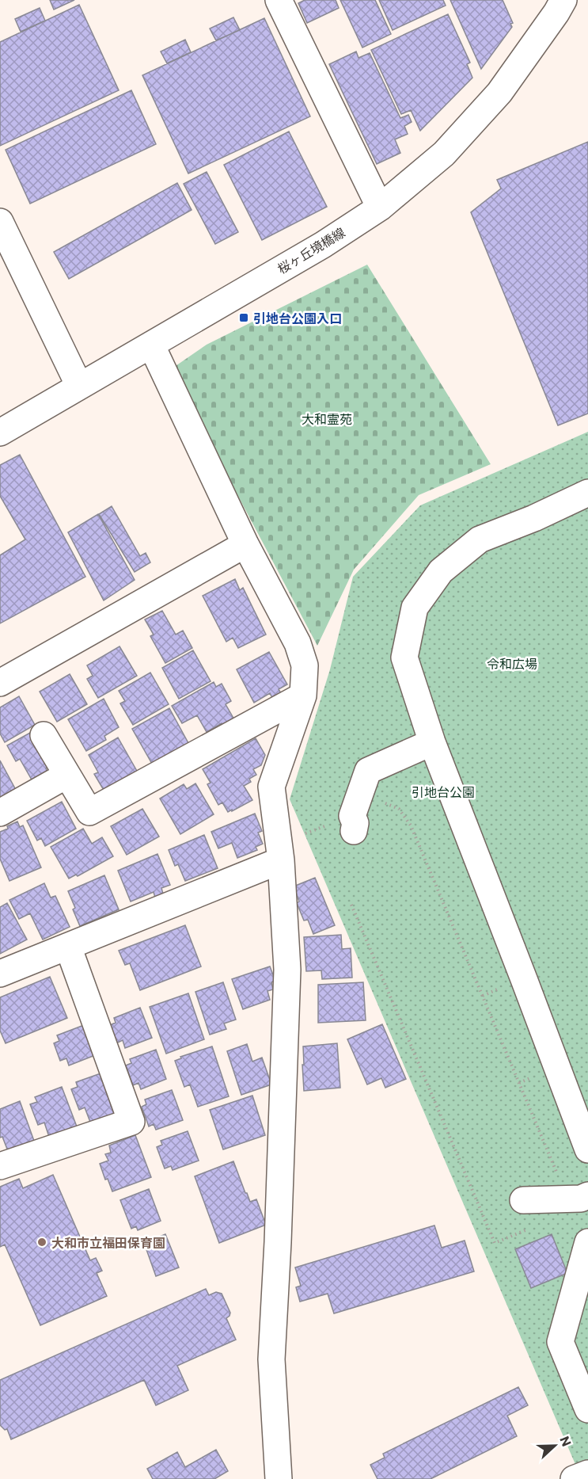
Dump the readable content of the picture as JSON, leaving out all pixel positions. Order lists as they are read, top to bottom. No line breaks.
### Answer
{"streets":{"street":["桜ヶ丘境橋線"]},"parks":["大和霊苑","令和広場","引地台公園"],"places":{"transit":["引地台公園入口"],"other":["大和市立福田保育園"]},"north":"right"}
